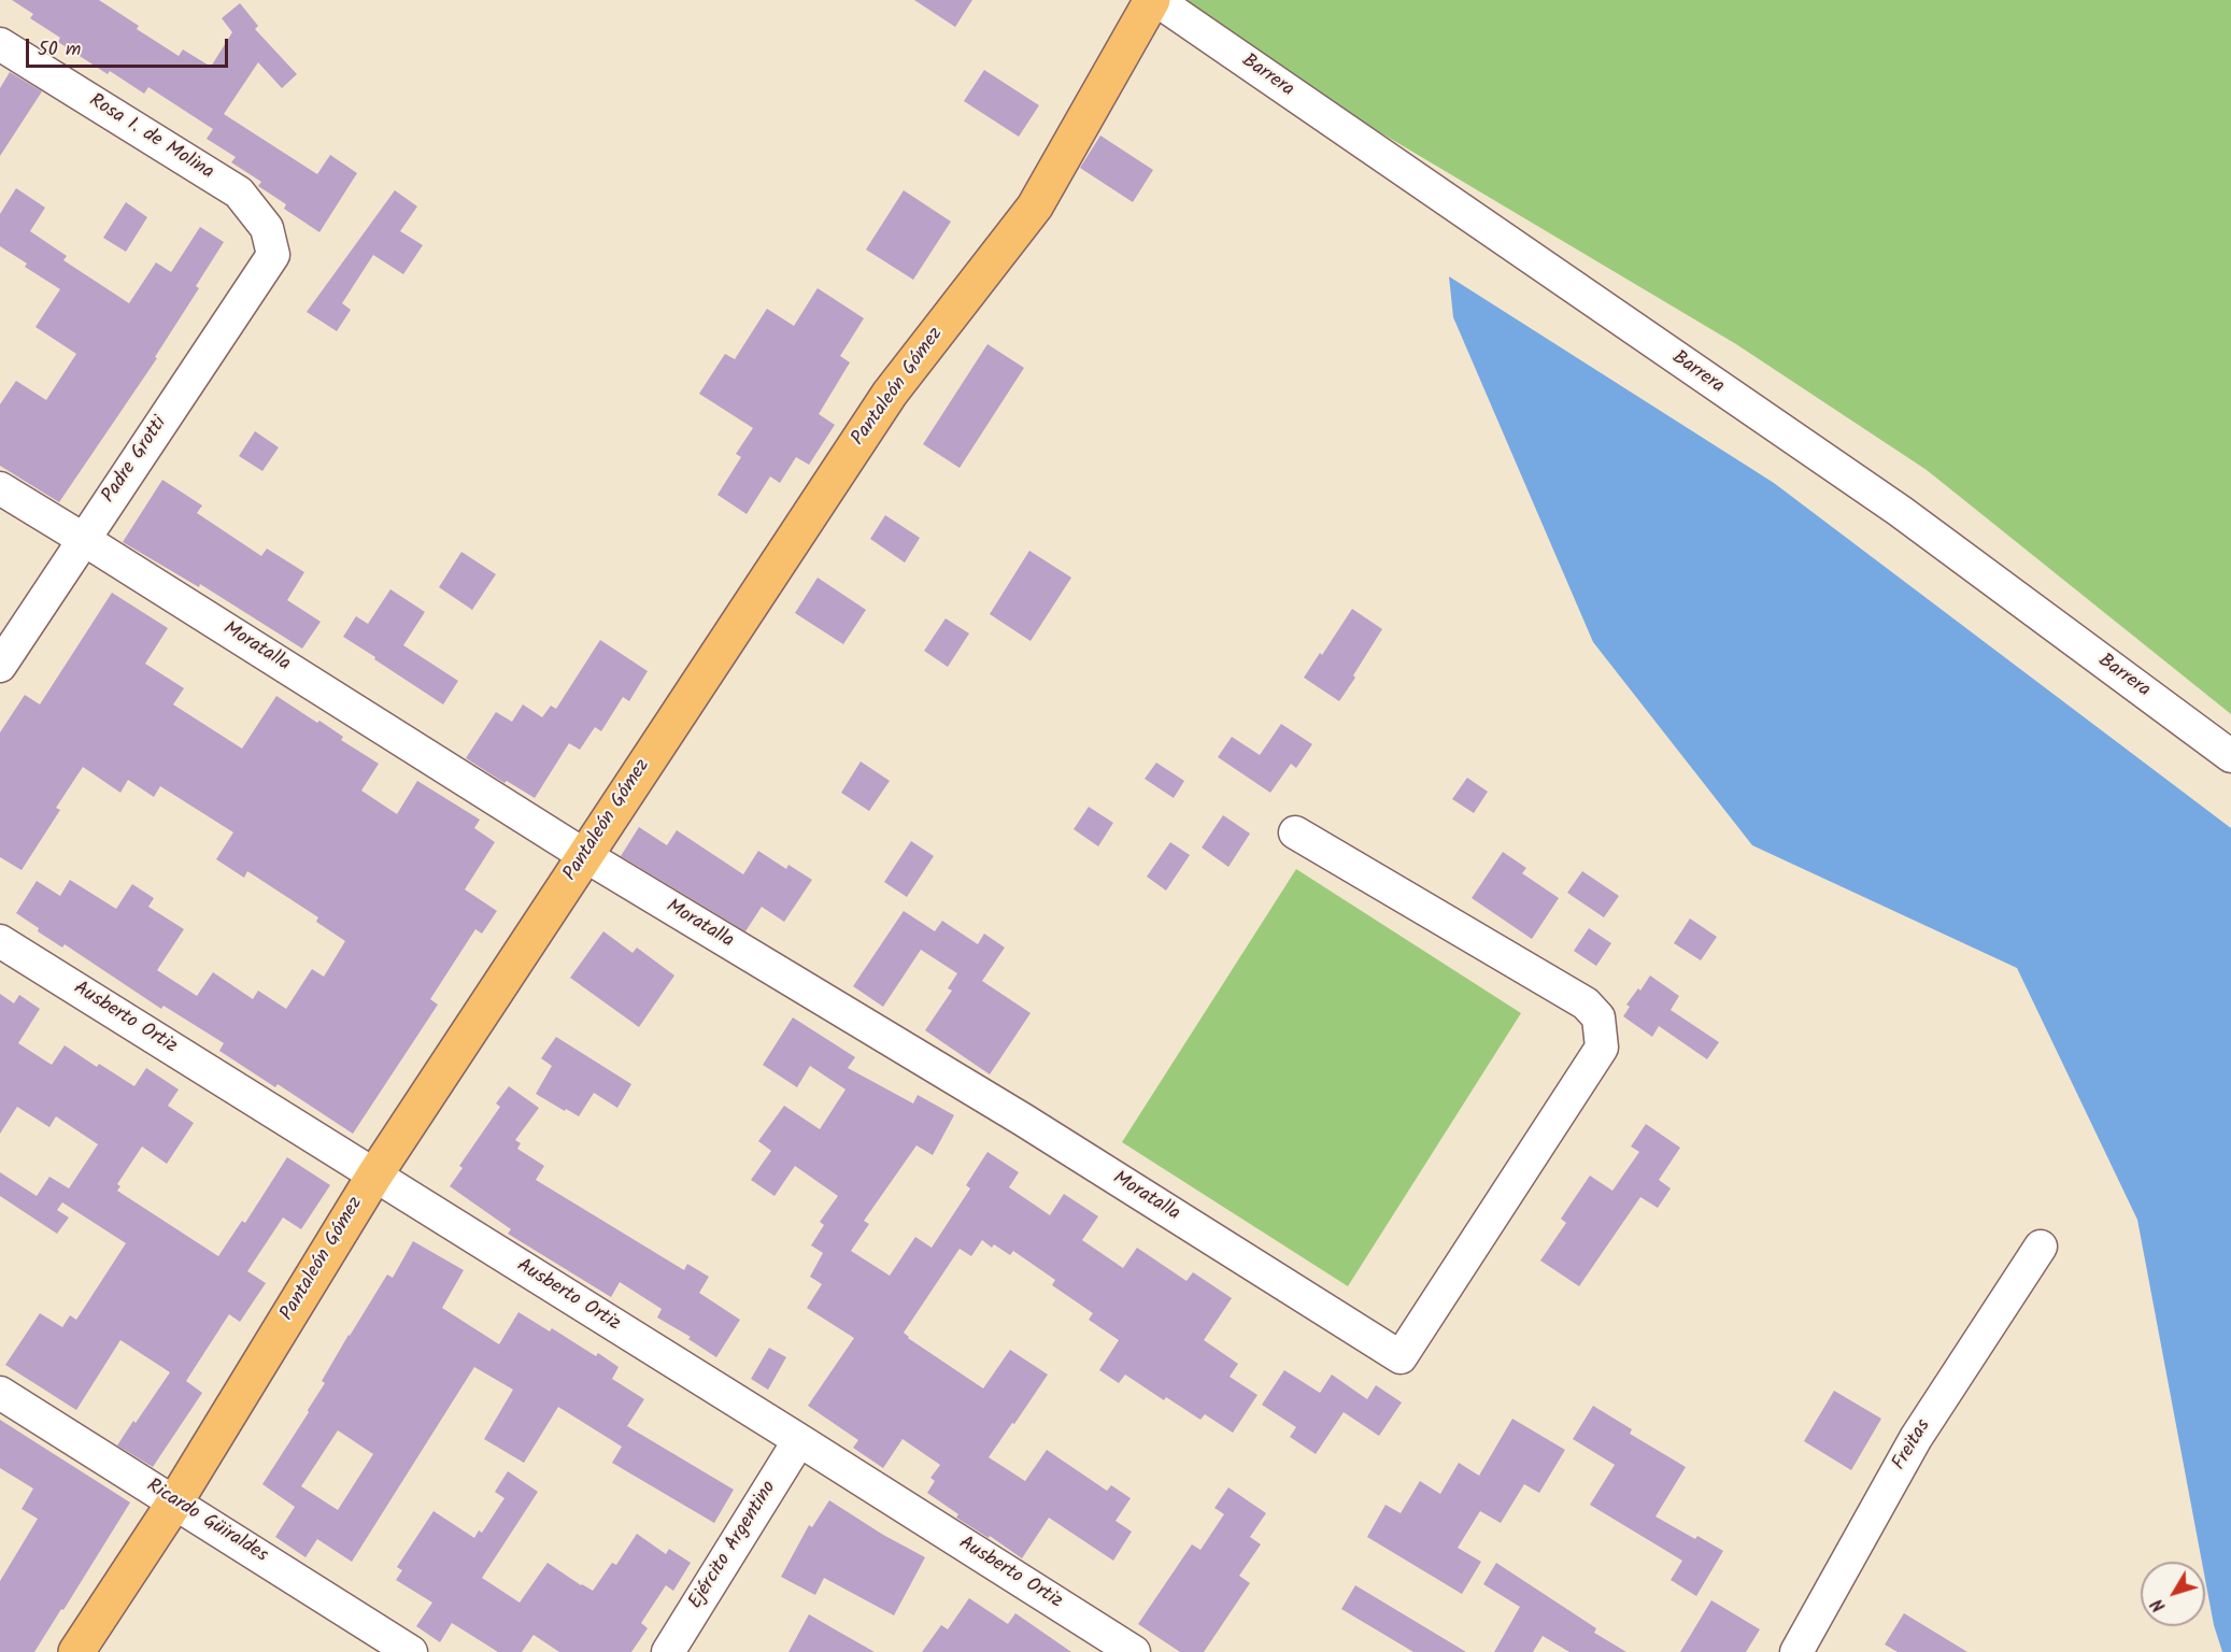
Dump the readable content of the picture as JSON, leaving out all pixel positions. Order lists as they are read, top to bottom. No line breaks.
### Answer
{"streets":{"main road":["Pantaleón Gómez"],"street":["Barrera","Rosa I. de Molina","Padre Grotti","Moratalla","Ausberto Ortiz","Freitas","Ricardo Güiraldes","Ejército Argentino"]},"crossings":[["Rosa I. de Molina","Padre Grotti"],["Pantaleón Gómez","Moratalla"],["Pantaleón Gómez","Ausberto Ortiz"],["Pantaleón Gómez","Ricardo Güiraldes"],["Padre Grotti","Moratalla"],["Ausberto Ortiz","Ejército Argentino"]],"scale_bar":"50 m","north":"bottom left"}
